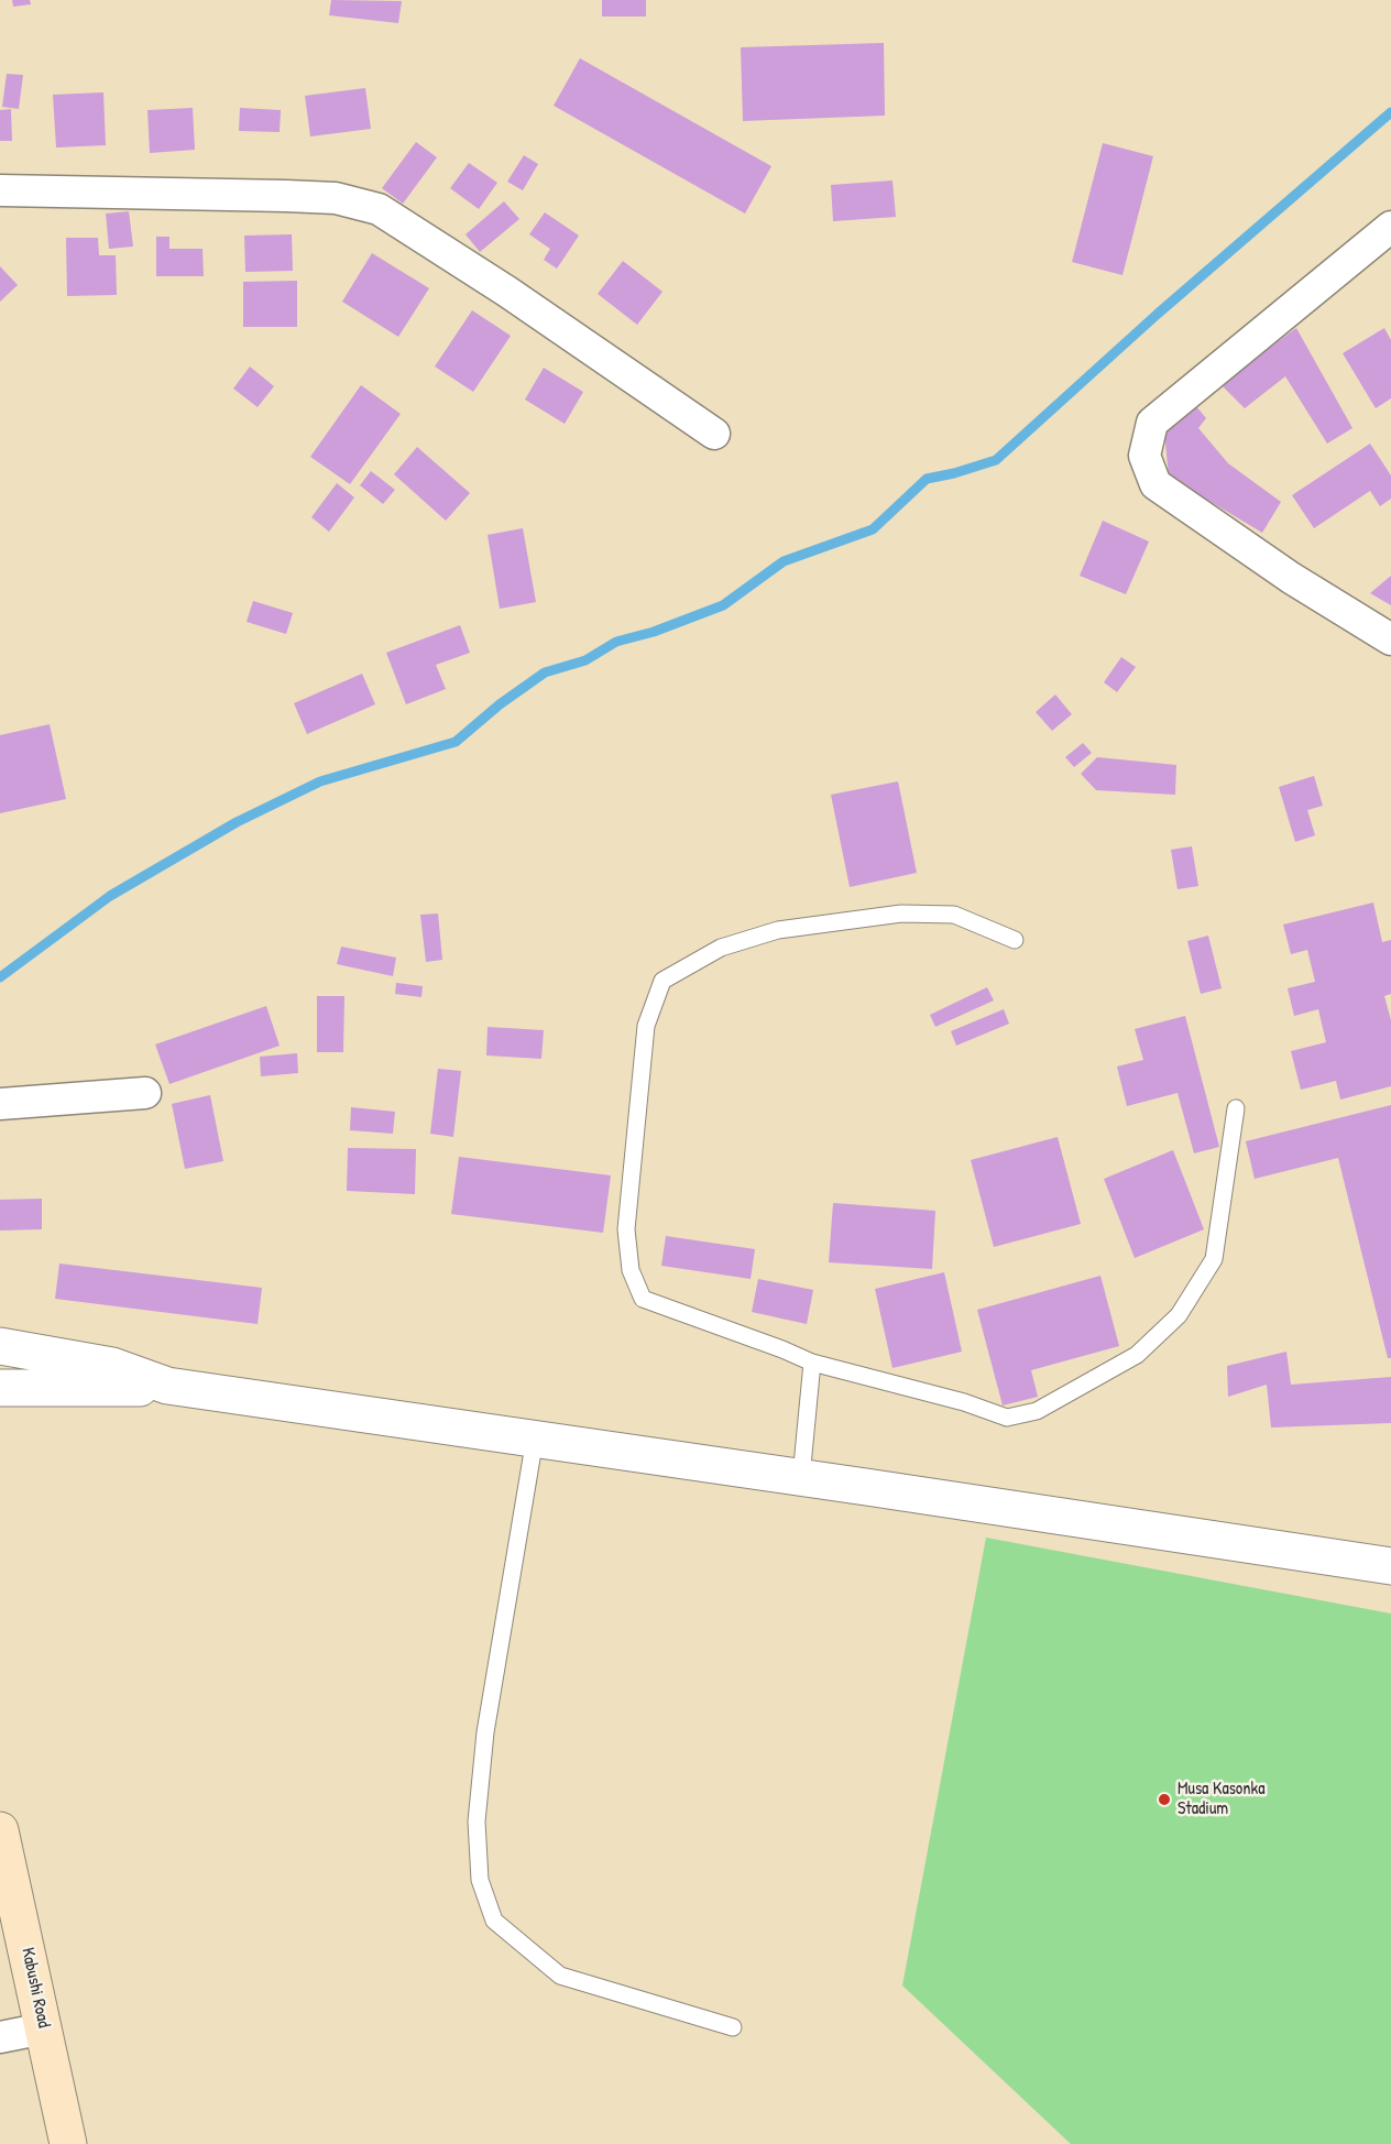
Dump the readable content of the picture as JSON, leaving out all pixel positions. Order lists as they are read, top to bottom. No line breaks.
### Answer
{"streets":{"main road":["Kabushi Road"]},"places":["Musa Kasonka Stadium"]}
